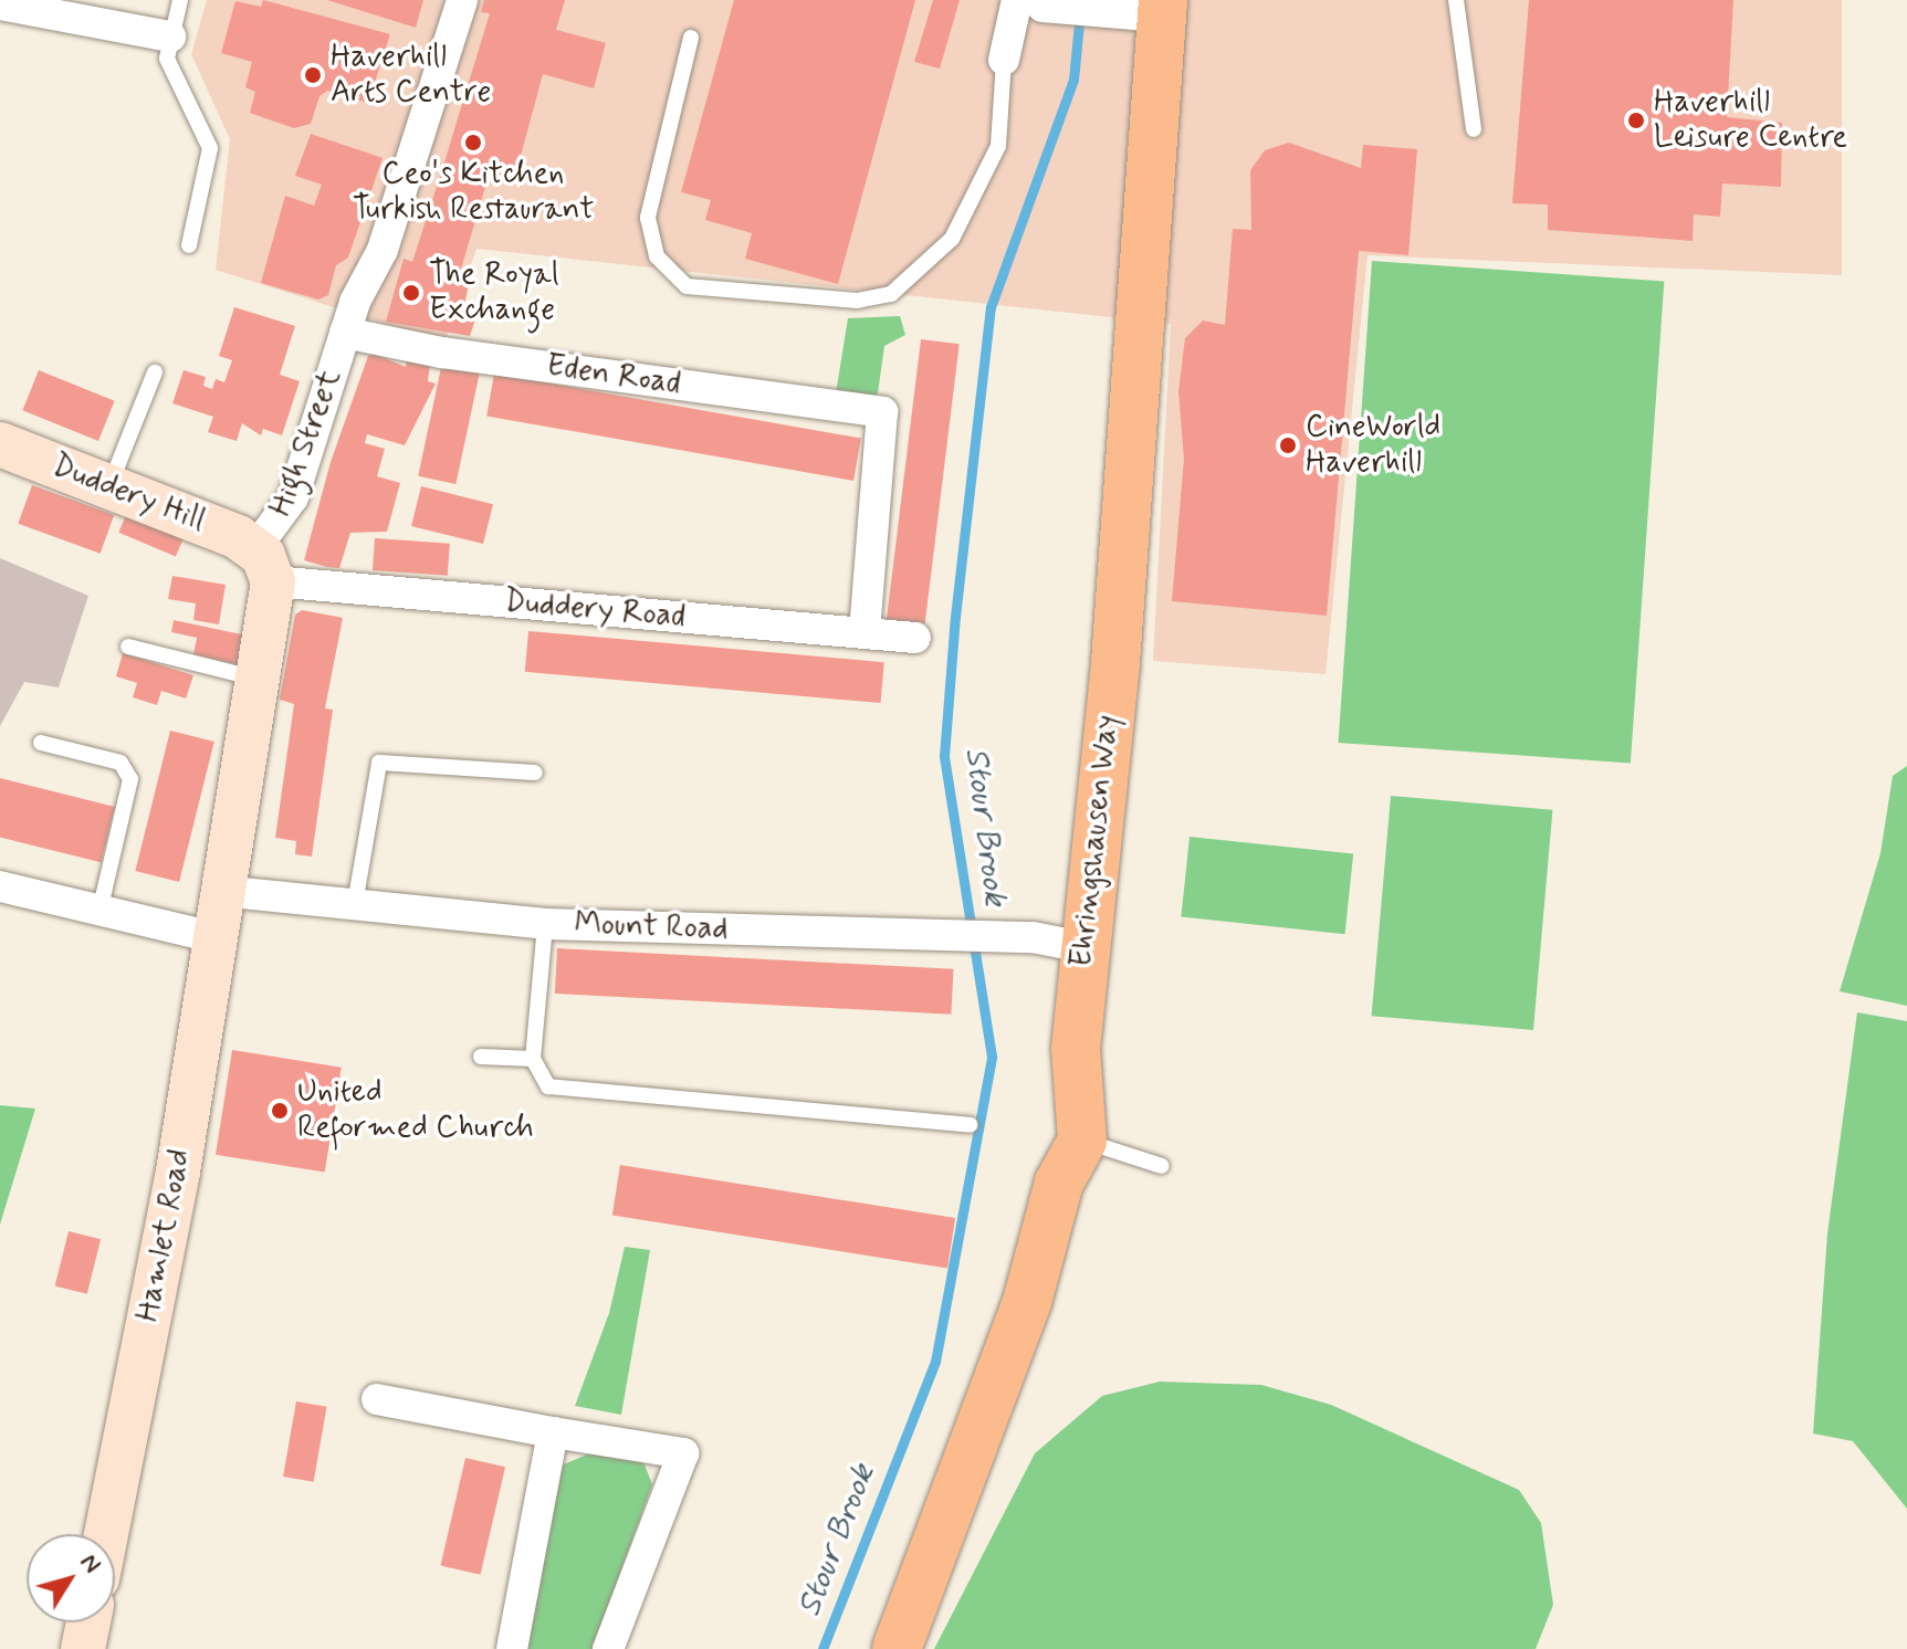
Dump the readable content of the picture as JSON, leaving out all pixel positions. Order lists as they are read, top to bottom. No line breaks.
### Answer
{"streets":{"main road":["Ehringshausen Way"],"street":["Eden Road","High Street","Duddery Hill","Duddery Road","Mount Road","Hamlet Road"]},"crossings":[["Eden Road","High Street"],["Eden Road","Duddery Road"],["High Street","Duddery Hill"],["High Street","Duddery Road"],["High Street","Mount Road"],["High Street","Hamlet Road"],["Duddery Hill","Duddery Road"],["Ehringshausen Way","Mount Road"],["Mount Road","Hamlet Road"]],"water":["Stour Brook"],"places":["Haverhill Arts Centre","Haverhill Leisure Centre","Ceo's Kitchen Turkish Restaurant","The Royal Exchange","CineWorld Haverhill","United Reformed Church"],"north":"top right"}
